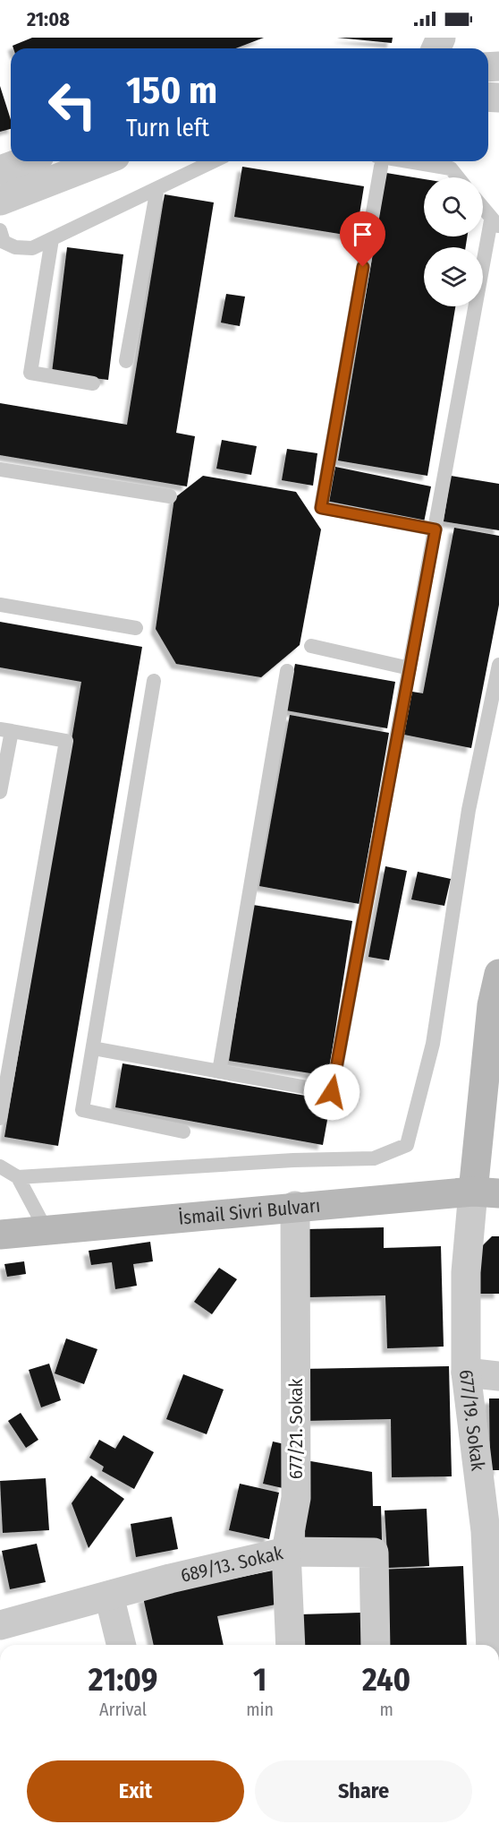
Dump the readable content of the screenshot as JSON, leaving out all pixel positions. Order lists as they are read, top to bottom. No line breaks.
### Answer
{"streets":{"main road":["İsmail Sivri Bulvarı","677/19. Sokak"],"street":["677/21. Sokak","689/13. Sokak"]},"crossings":[["İsmail Sivri Bulvarı","677/19. Sokak"],["İsmail Sivri Bulvarı","677/21. Sokak"],["677/21. Sokak","689/13. Sokak"]],"page":{"status":"21:08","turn":["150 m","Turn left"],"eta":["21:09","Arrival","1","min","240","m"],"buttons":["Exit","Share"]}}
